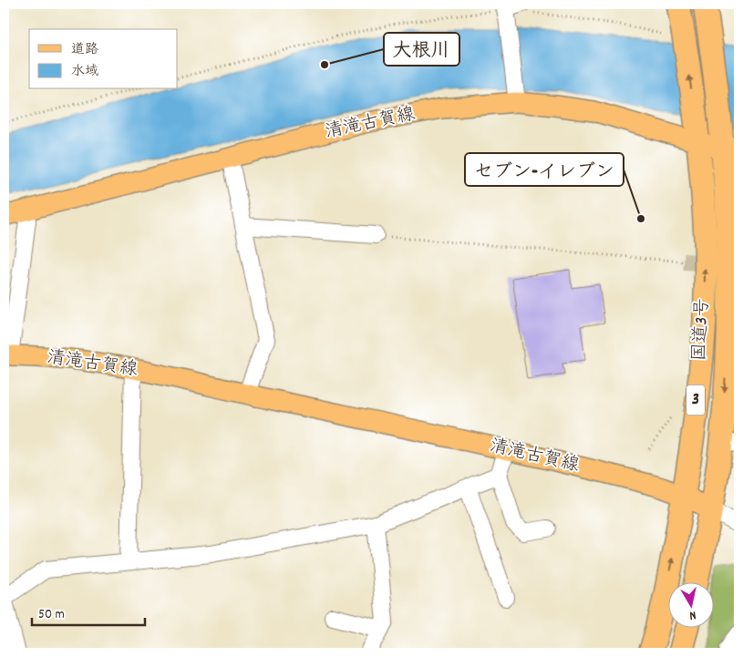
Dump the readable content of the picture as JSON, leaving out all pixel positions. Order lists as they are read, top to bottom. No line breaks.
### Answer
{"streets":{"highway":["国道3号","3"],"main road":["清滝古賀線"]},"crossings":[["清滝古賀線","国道3号"]],"places":["大根川","セブン-イレブン"],"legend":["道路","水域"],"scale_bar":"50 m","north":"bottom"}
